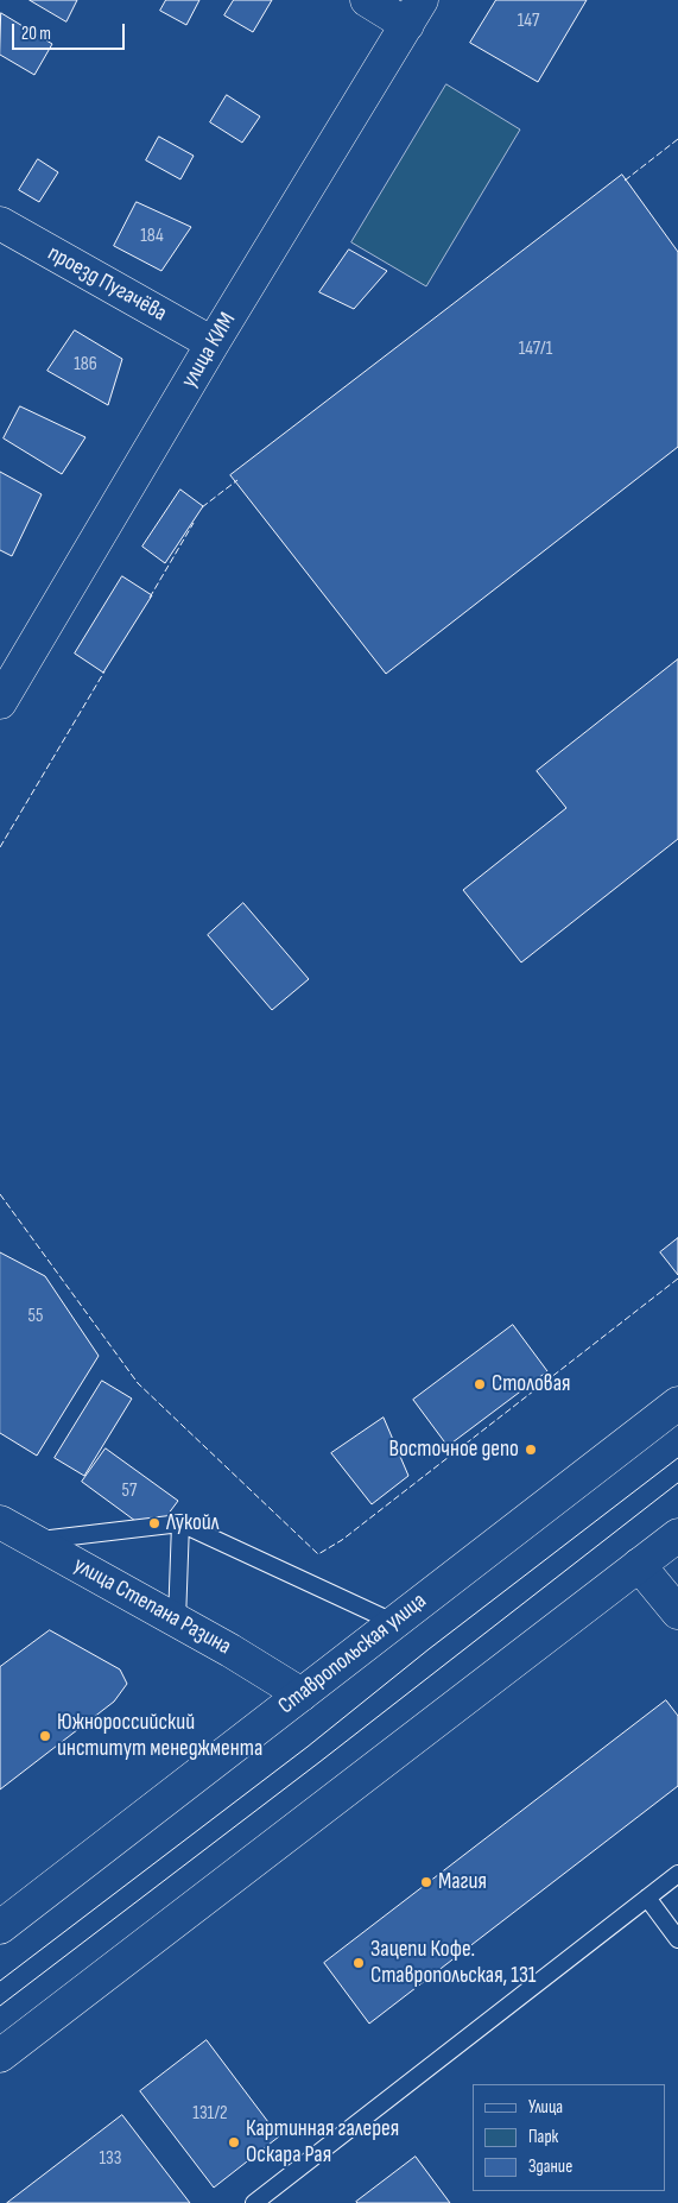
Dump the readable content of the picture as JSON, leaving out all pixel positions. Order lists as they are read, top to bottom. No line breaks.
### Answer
{"streets":{"main road":["проезд Пугачёва","улица КИМ","улица Степана Разина","Ставропольская улица"]},"crossings":[["проезд Пугачёва","улица КИМ"],["улица Степана Разина","Ставропольская улица"]],"places":["Столовая","Восточное депо","Лукойл","Южнороссийский институт менеджмента","Магия","Зацепи Кофе. Ставропольская, 131","Картинная галерея Оскара Рая"],"house_numbers":["147","184","147/1","186","55","57","131/2","133"],"legend":["Улица","Парк","Здание"],"scale_bar":"20 m"}
